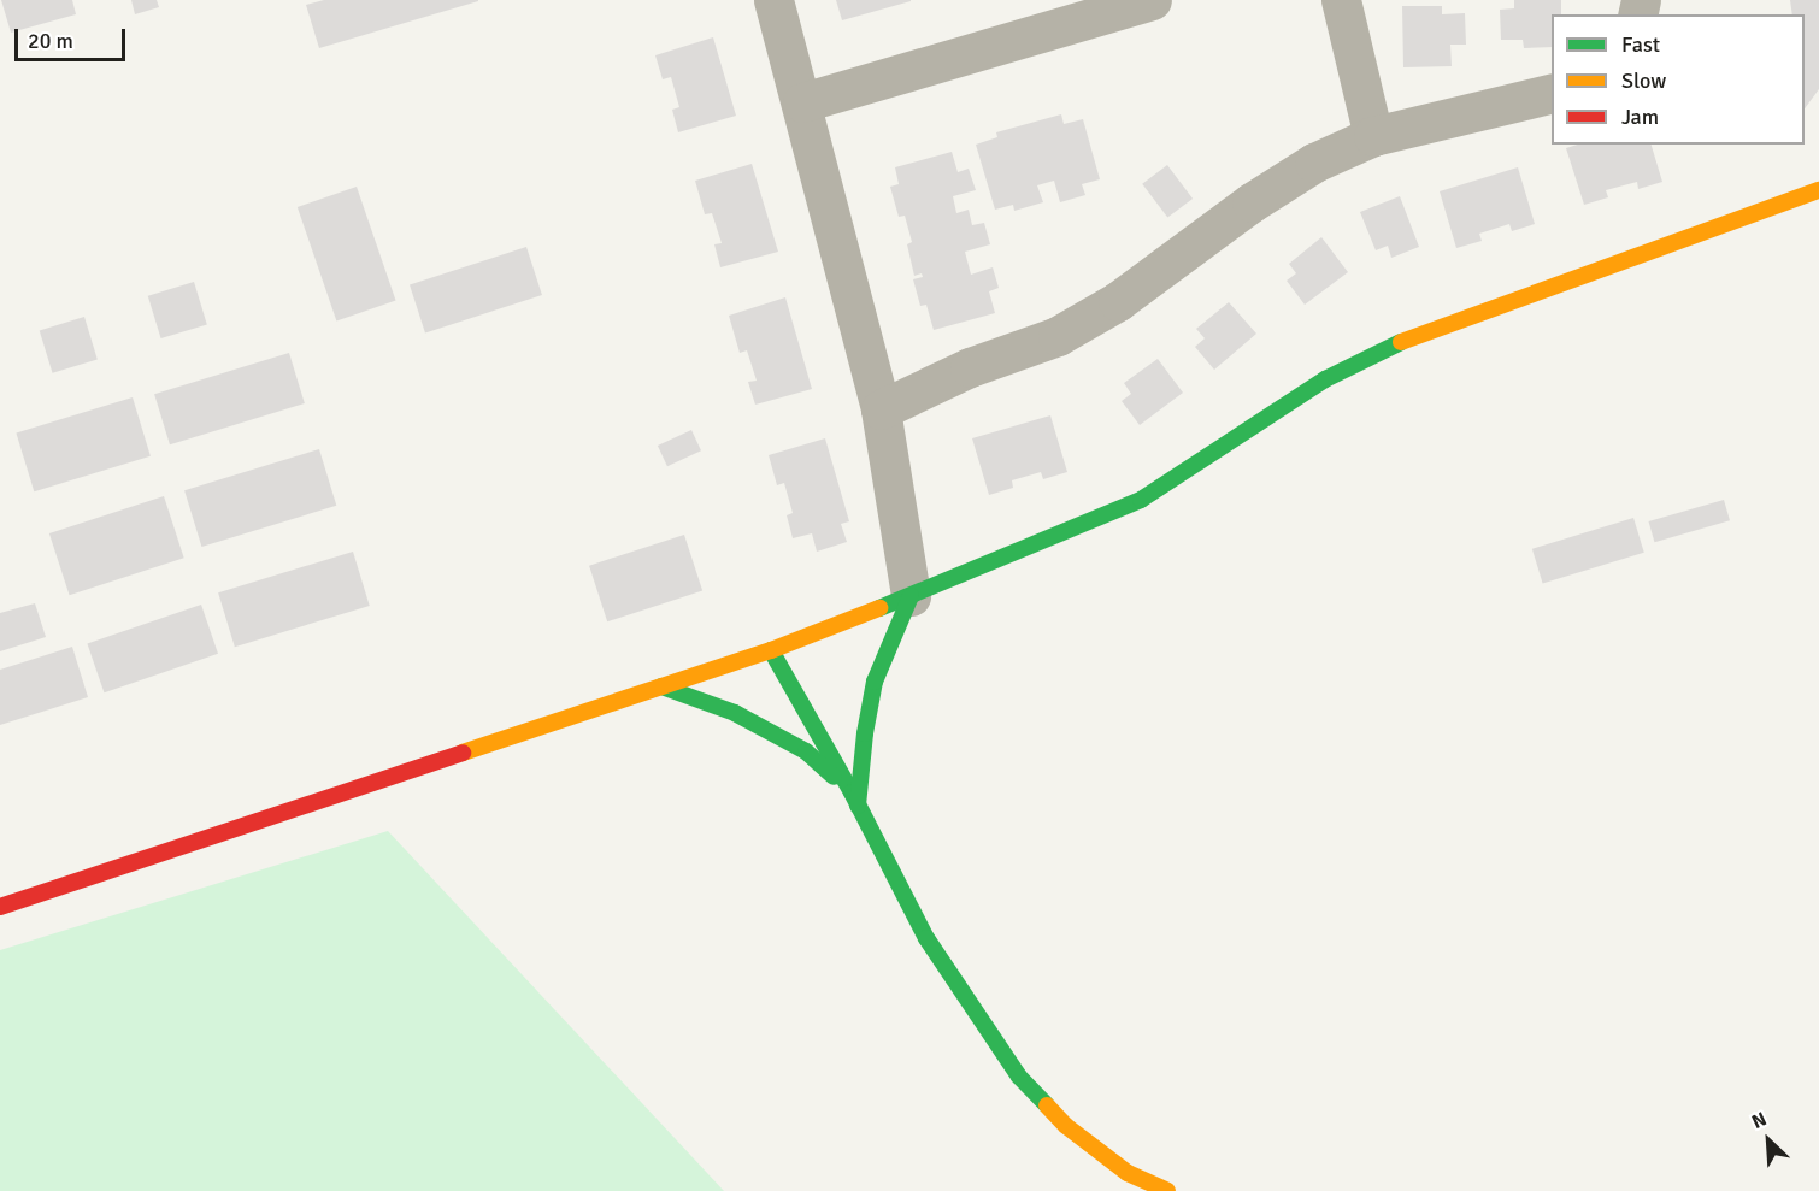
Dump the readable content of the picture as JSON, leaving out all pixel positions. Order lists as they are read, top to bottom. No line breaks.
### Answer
{"legend":["Fast","Slow","Jam"],"scale_bar":"20 m","north":"top left"}
